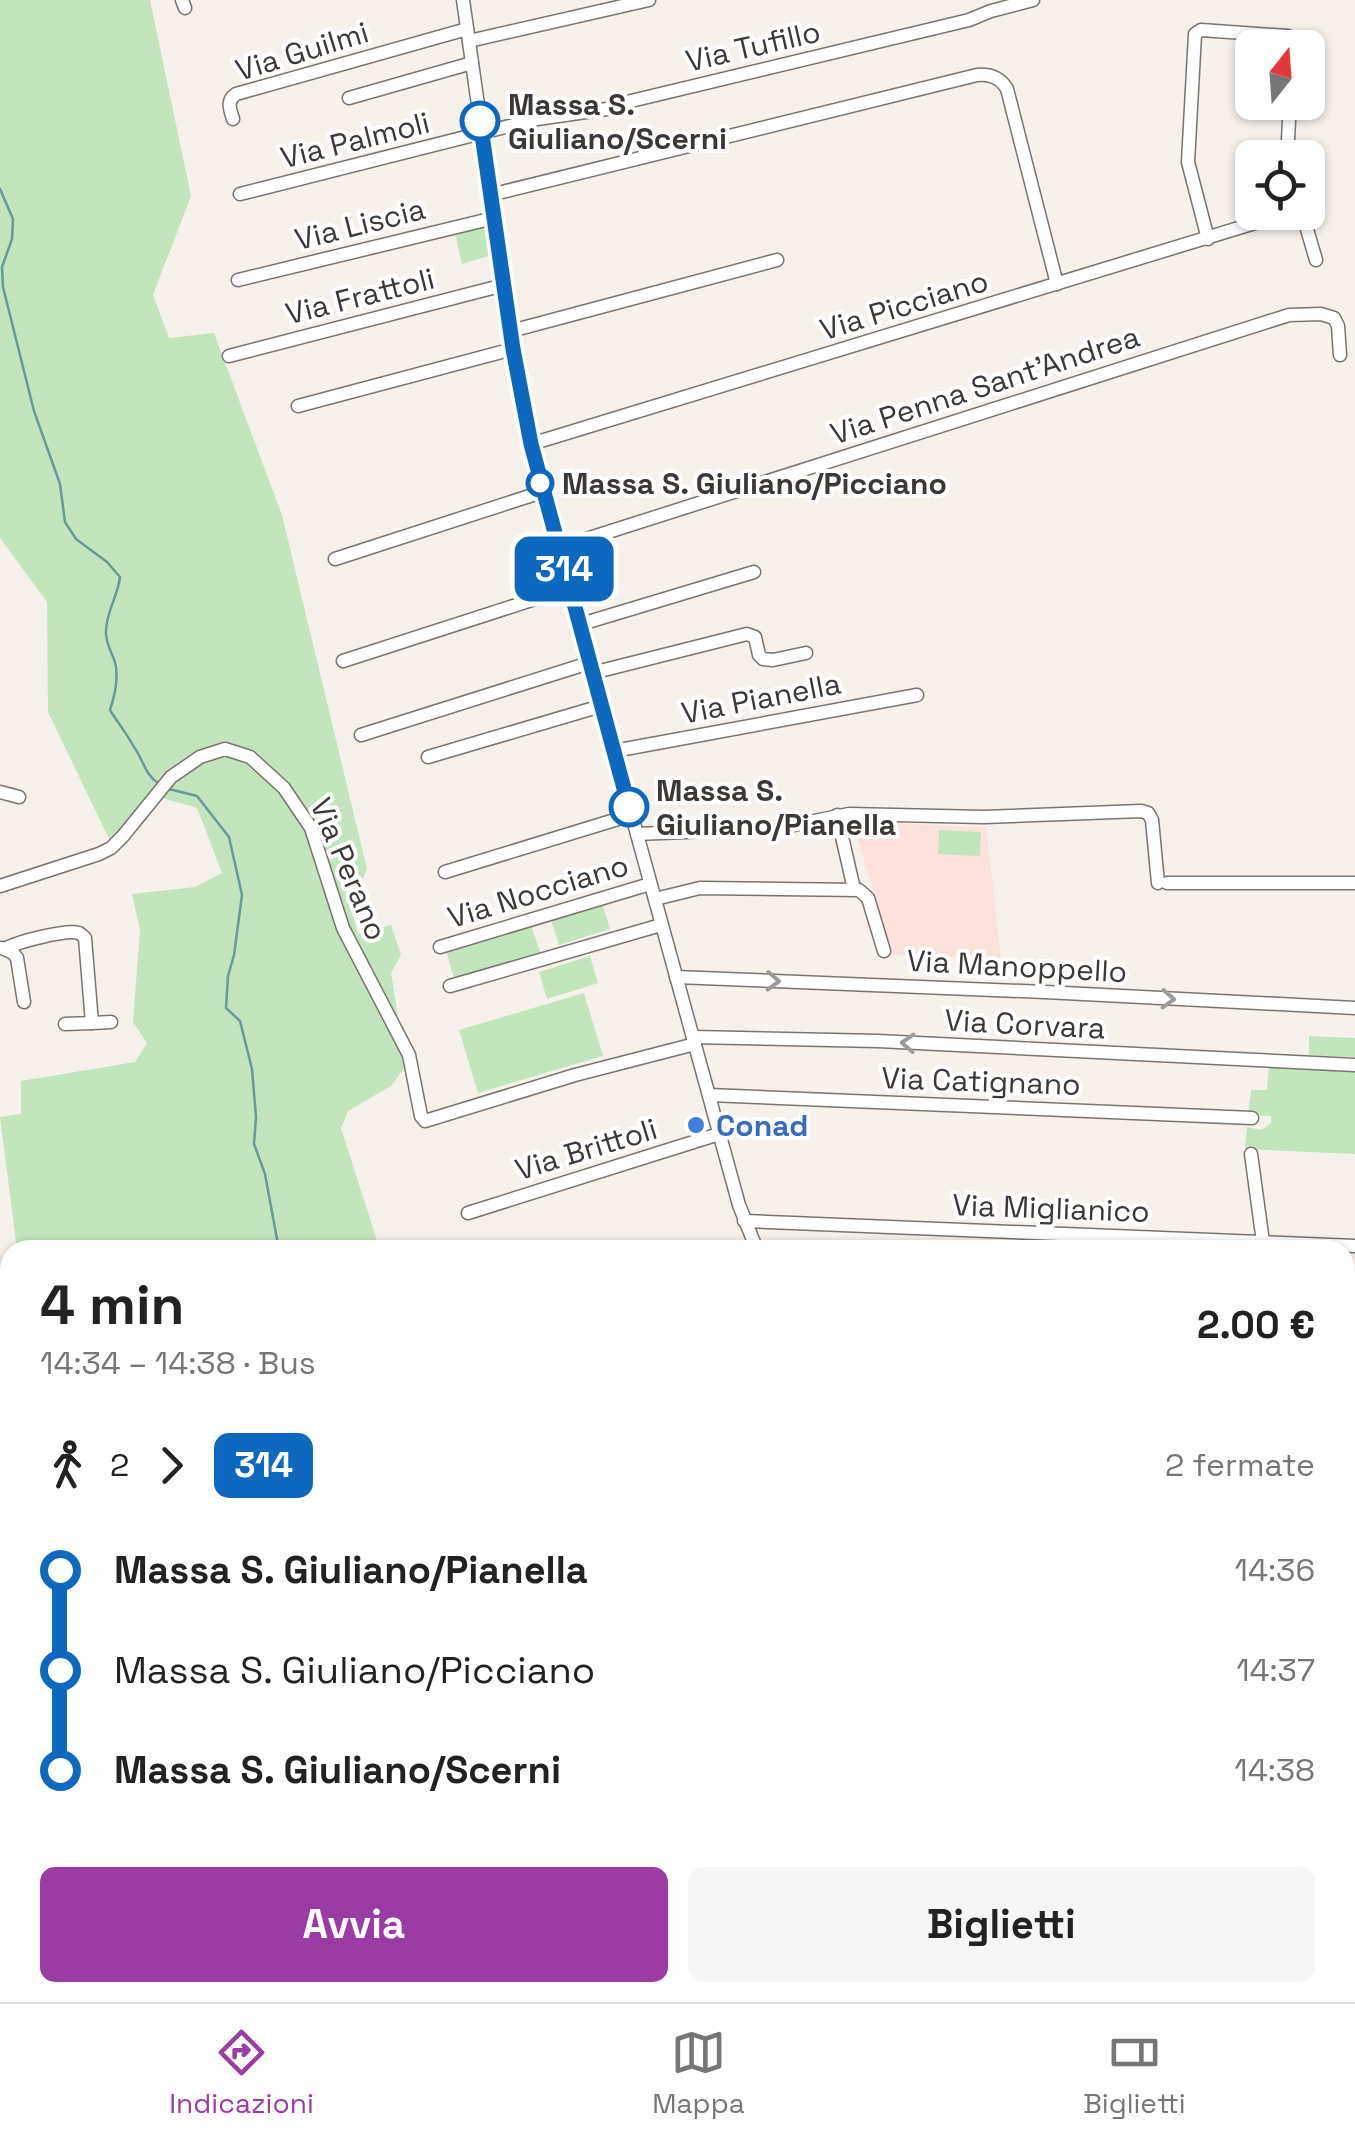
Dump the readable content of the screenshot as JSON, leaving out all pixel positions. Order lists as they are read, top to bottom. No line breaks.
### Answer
{"streets":{"street":["Via Tufillo","Via Guilmi","Via Palmoli","Via Liscia","Via Frattoli","Via Picciano","Via Penna Sant'Andrea","Via Pianella","Via Perano","Via Nocciano","Via Manoppello","Via Corvara","Via Catignano","Via Brittoli","Via Miglianico"]},"crossings":[["Via Tufillo","Via Palmoli"],["Via Perano","Via Corvara"]],"one_way":["Via Manoppello","Via Corvara"],"places":["Massa S. Giuliano/Scerni","Massa S. Giuliano/Picciano","Massa S. Giuliano/Pianella","Conad"],"lines":["bus line 314"],"north":"top","page":{"on_map":"314","heading":["4 min","14:34 – 14:38 · Bus","2.00 €"],"legs":["2","314","2 fermate"],"list":[{"name":"Massa S. Giuliano/Pianella","value":"14:36"},{"name":"Massa S. Giuliano/Picciano","value":"14:37"},{"name":"Massa S. Giuliano/Scerni","value":"14:38"}],"buttons":["Avvia","Biglietti"],"tabs":["Indicazioni","Mappa","Biglietti"]}}
